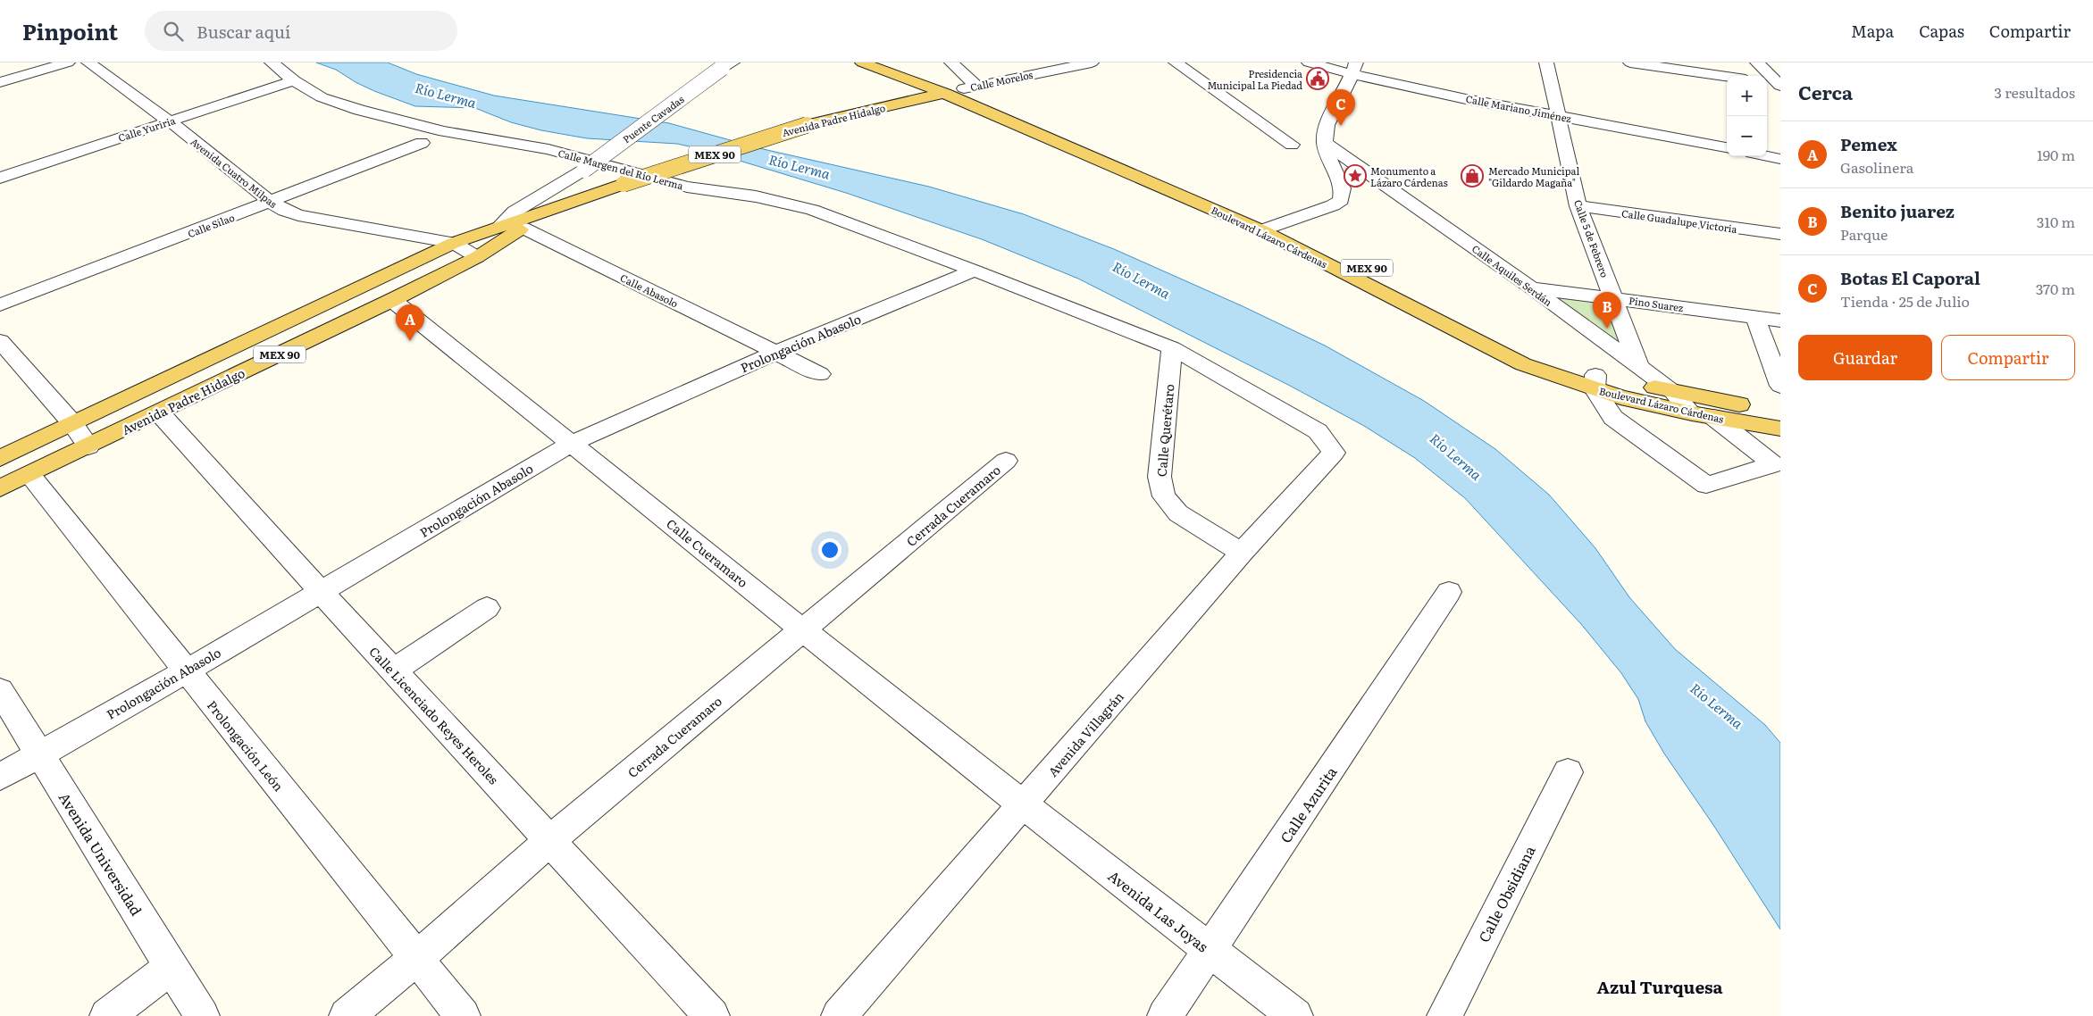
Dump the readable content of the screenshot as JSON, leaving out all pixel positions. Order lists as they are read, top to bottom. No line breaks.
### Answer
{"streets":{"main road":["Avenida Padre Hidalgo","MEX 90","Boulevard Lázaro Cárdenas"],"street":["Calle Morelos","Calle Mariano Jiménez","Puente Cavadas","Calle Yuriria","Calle Margen del Río Lerma","Avenida Cuatro Milpas","Calle Guadalupe Victoria","Calle Silao","Calle 5 de Febrero","Calle Aquiles Serdán","Calle Abasolo","Pino Suarez","Prolongación Abasolo","Calle Querétaro","Cerrada Cueramaro","Calle Cueramaro","Calle Licenciado Reyes Heroles","Avenida Villagrán","Prolongación León","Calle Azurita","Avenida Universidad","Calle Obsidiana","Avenida Las Joyas"]},"crossings":[["Calle Morelos","Avenida Padre Hidalgo"],["Calle Morelos","Boulevard Lázaro Cárdenas"],["Calle Mariano Jiménez","Calle 5 de Febrero"],["Puente Cavadas","Avenida Padre Hidalgo"],["Avenida Padre Hidalgo","MEX 90"],["Avenida Padre Hidalgo","Avenida Cuatro Milpas"],["Avenida Padre Hidalgo","Boulevard Lázaro Cárdenas"],["Avenida Padre Hidalgo","Calle Abasolo"],["Avenida Padre Hidalgo","Calle Cueramaro"],["Avenida Padre Hidalgo","Calle Licenciado Reyes Heroles"],["Avenida Padre Hidalgo","Prolongación León"],["Calle Yuriria","Calle Margen del Río Lerma"],["Calle Yuriria","Avenida Cuatro Milpas"],["MEX 90","Boulevard Lázaro Cárdenas"],["Calle Margen del Río Lerma","Prolongación Abasolo"],["Avenida Cuatro Milpas","Calle Silao"],["Calle Guadalupe Victoria","Calle 5 de Febrero"],["Calle 5 de Febrero","Calle Aquiles Serdán"],["Calle 5 de Febrero","Pino Suarez"],["Calle Aquiles Serdán","Pino Suarez"],["Calle Abasolo","Prolongación Abasolo"],["Prolongación Abasolo","Calle Cueramaro"],["Prolongación Abasolo","Calle Licenciado Reyes Heroles"],["Prolongación Abasolo","Prolongación León"],["Prolongación Abasolo","Avenida Universidad"],["Calle Querétaro","Avenida Villagrán"],["Cerrada Cueramaro","Calle Cueramaro"],["Cerrada Cueramaro","Calle Licenciado Reyes Heroles"],["Cerrada Cueramaro","Prolongación León"],["Calle Cueramaro","Avenida Villagrán"],["Calle Cueramaro","Avenida Las Joyas"],["Avenida Villagrán","Avenida Las Joyas"],["Calle Azurita","Avenida Las Joyas"]],"districts":["Azul Turquesa"],"water":["Río Lerma"],"places":{"public building":["Presidencia Municipal La Piedad"],"place":["Monumento a Lázaro Cárdenas"],"shop":["Mercado Municipal \"Gildardo Magaña\""]},"page":{"header":"Pinpoint","search":"Buscar aquí","nav":["Mapa","Capas","Compartir"],"heading":["Cerca","3 resultados"],"map_buttons":["+","−"],"pins":["C","B","A"],"list":[{"mark":"A","name":"Pemex","note":"Gasolinera","value":"190 m"},{"mark":"B","name":"Benito juarez","note":"Parque","value":"310 m"},{"mark":"C","name":"Botas El Caporal","note":"Tienda · 25 de Julio","value":"370 m"}],"buttons":["Guardar","Compartir"]}}
